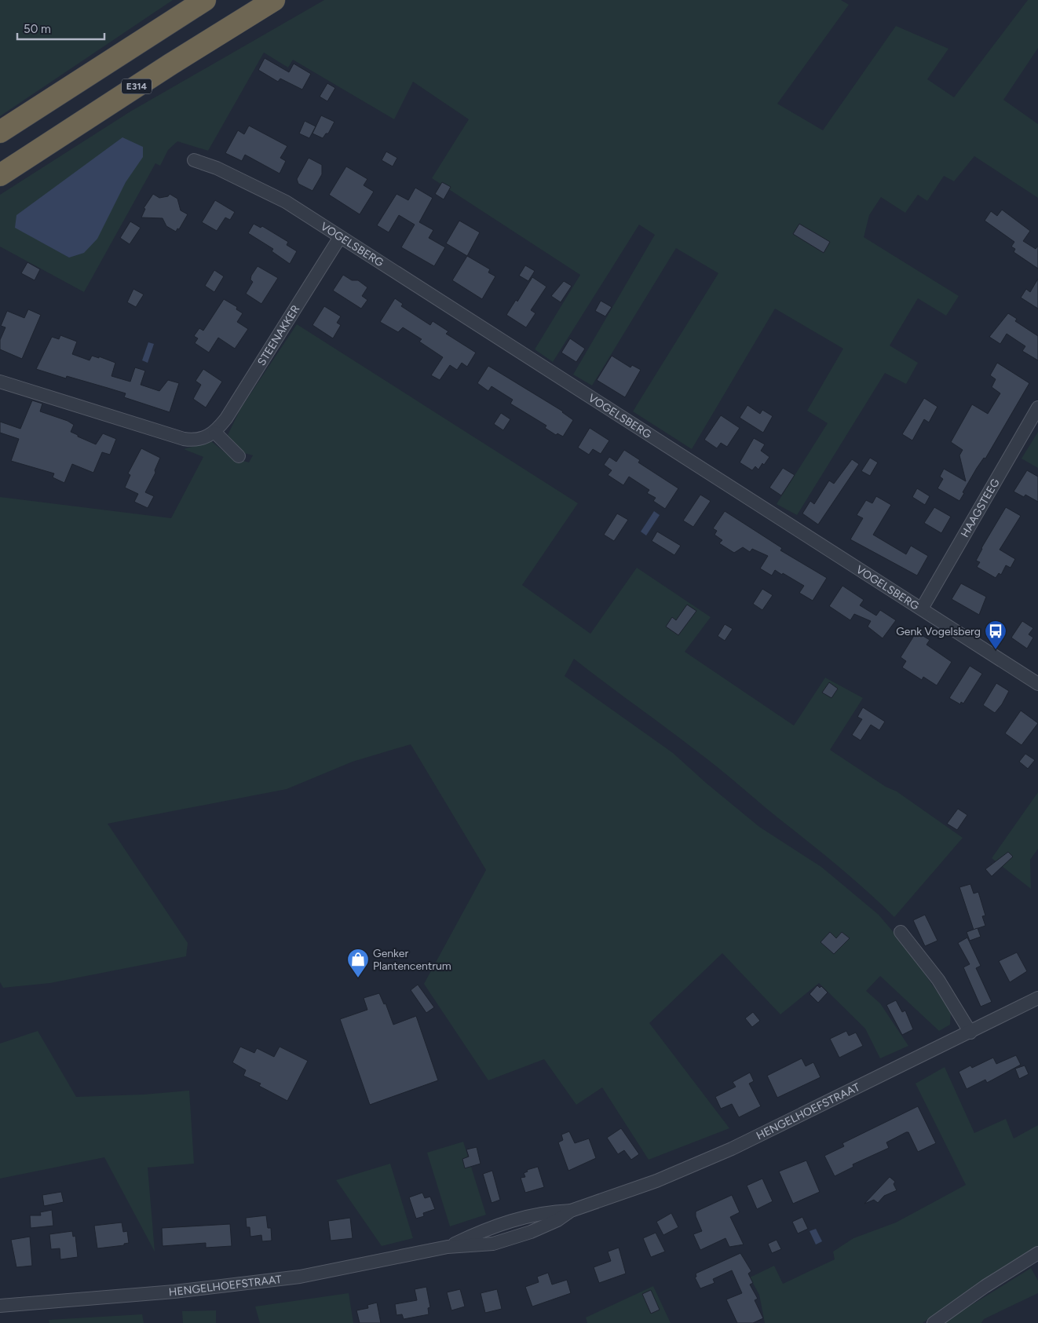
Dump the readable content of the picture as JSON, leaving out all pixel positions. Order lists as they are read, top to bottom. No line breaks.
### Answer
{"streets":{"highway":["E314"],"street":["VOGELSBERG","STEENAKKER","HAAGSTEEG","HENGELHOEFSTRAAT"]},"crossings":[["VOGELSBERG","STEENAKKER"],["VOGELSBERG","HAAGSTEEG"]],"places":{"bus stop":["Genk Vogelsberg"],"shop":["Genker Plantencentrum"]},"scale_bar":"50 m"}
